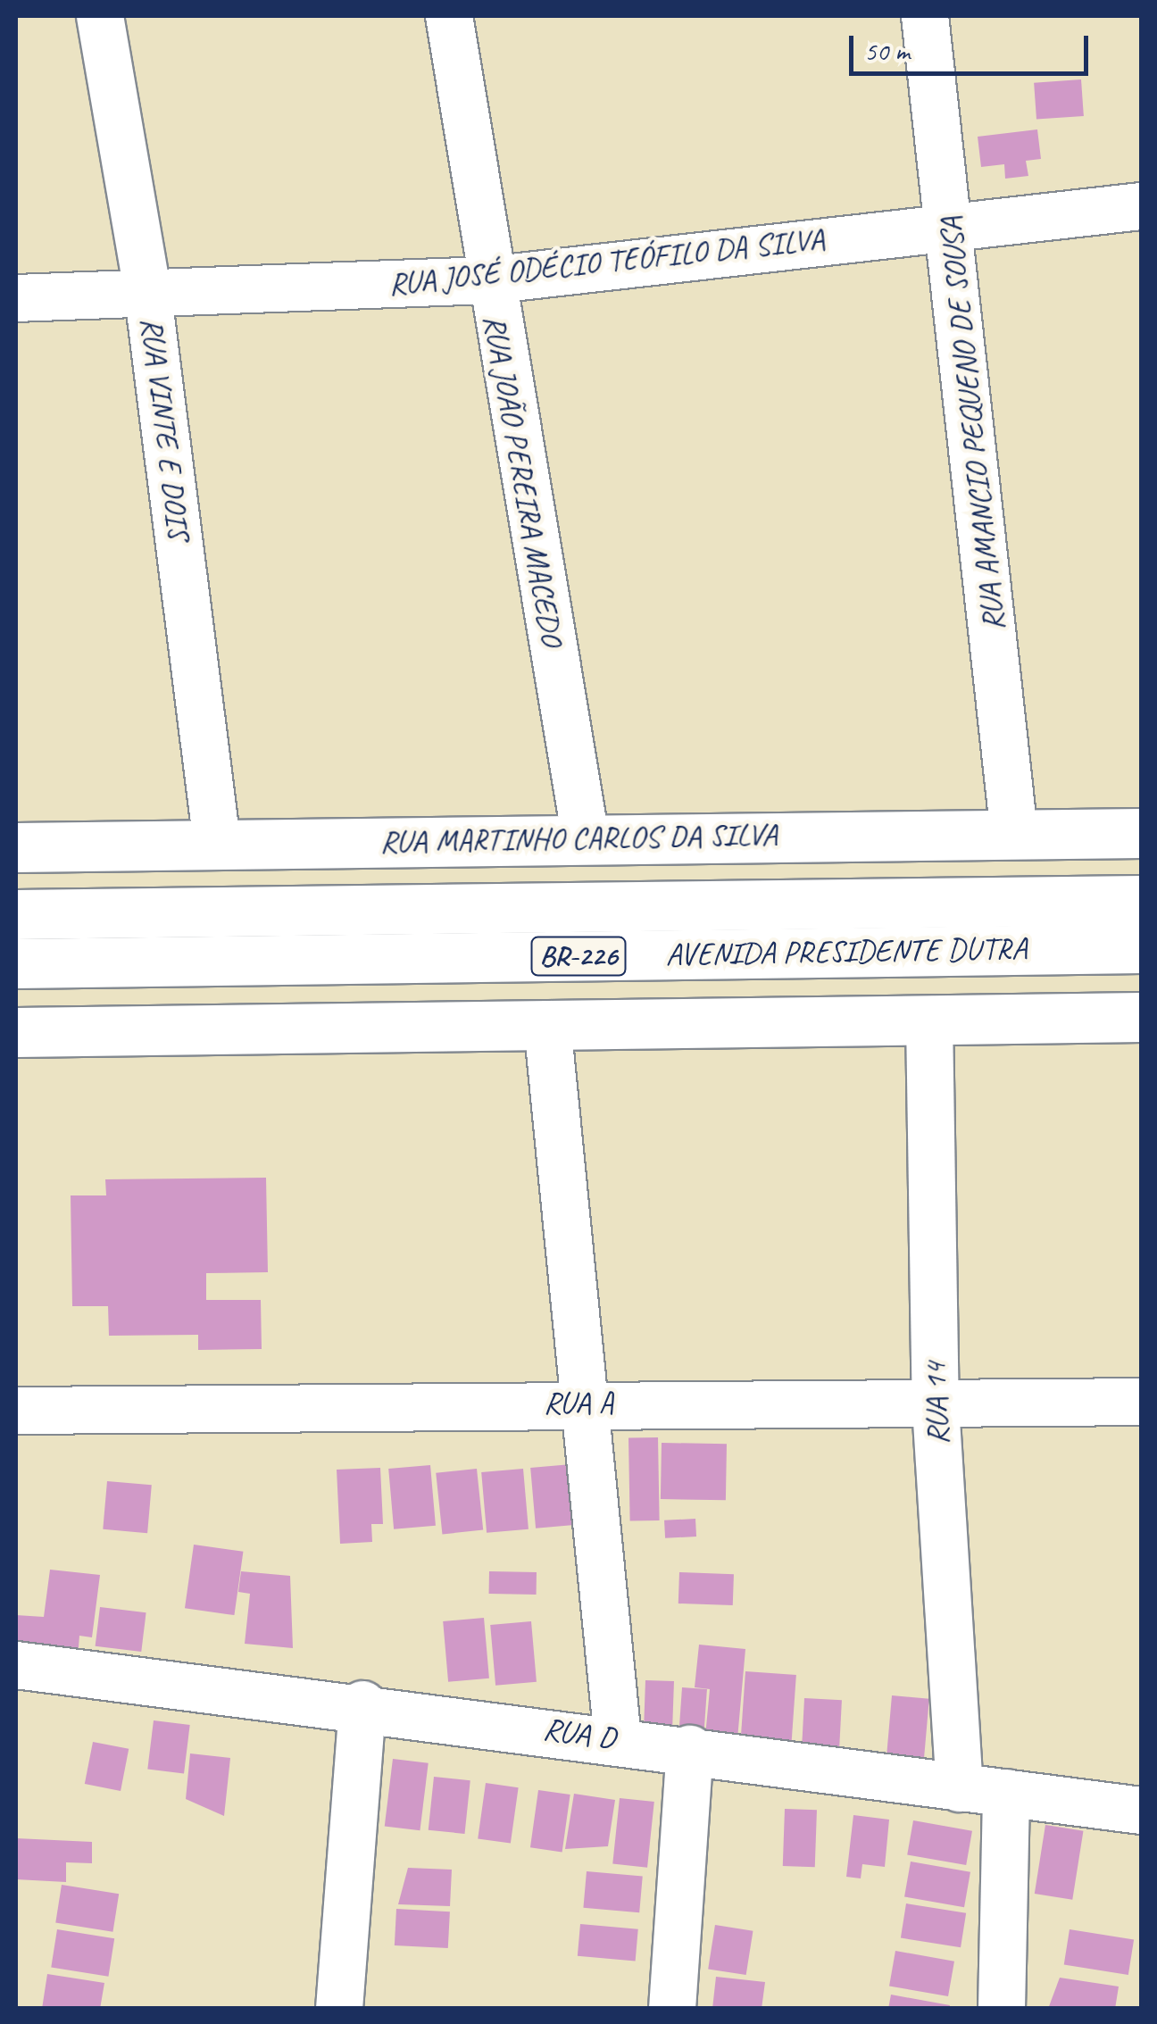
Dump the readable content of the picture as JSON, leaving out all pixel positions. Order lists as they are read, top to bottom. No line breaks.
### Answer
{"streets":{"main road":["RUA MARTINHO CARLOS DA SILVA","AVENIDA PRESIDENTE DUTRA","BR-226"],"street":["RUA JOSÉ ODÉCIO TEÓFILO DA SILVA","RUA AMANCIO PEQUENO DE SOUSA","RUA VINTE E DOIS","RUA JOÃO PEREIRA MACEDO","RUA A","RUA 14","RUA D"]},"crossings":[["RUA JOSÉ ODÉCIO TEÓFILO DA SILVA","RUA AMANCIO PEQUENO DE SOUSA"],["RUA JOSÉ ODÉCIO TEÓFILO DA SILVA","RUA VINTE E DOIS"],["RUA JOSÉ ODÉCIO TEÓFILO DA SILVA","RUA JOÃO PEREIRA MACEDO"],["RUA AMANCIO PEQUENO DE SOUSA","RUA MARTINHO CARLOS DA SILVA"],["RUA VINTE E DOIS","RUA MARTINHO CARLOS DA SILVA"],["RUA JOÃO PEREIRA MACEDO","RUA MARTINHO CARLOS DA SILVA"],["RUA A","RUA 14"],["RUA 14","RUA D"]],"scale_bar":"50 m"}
